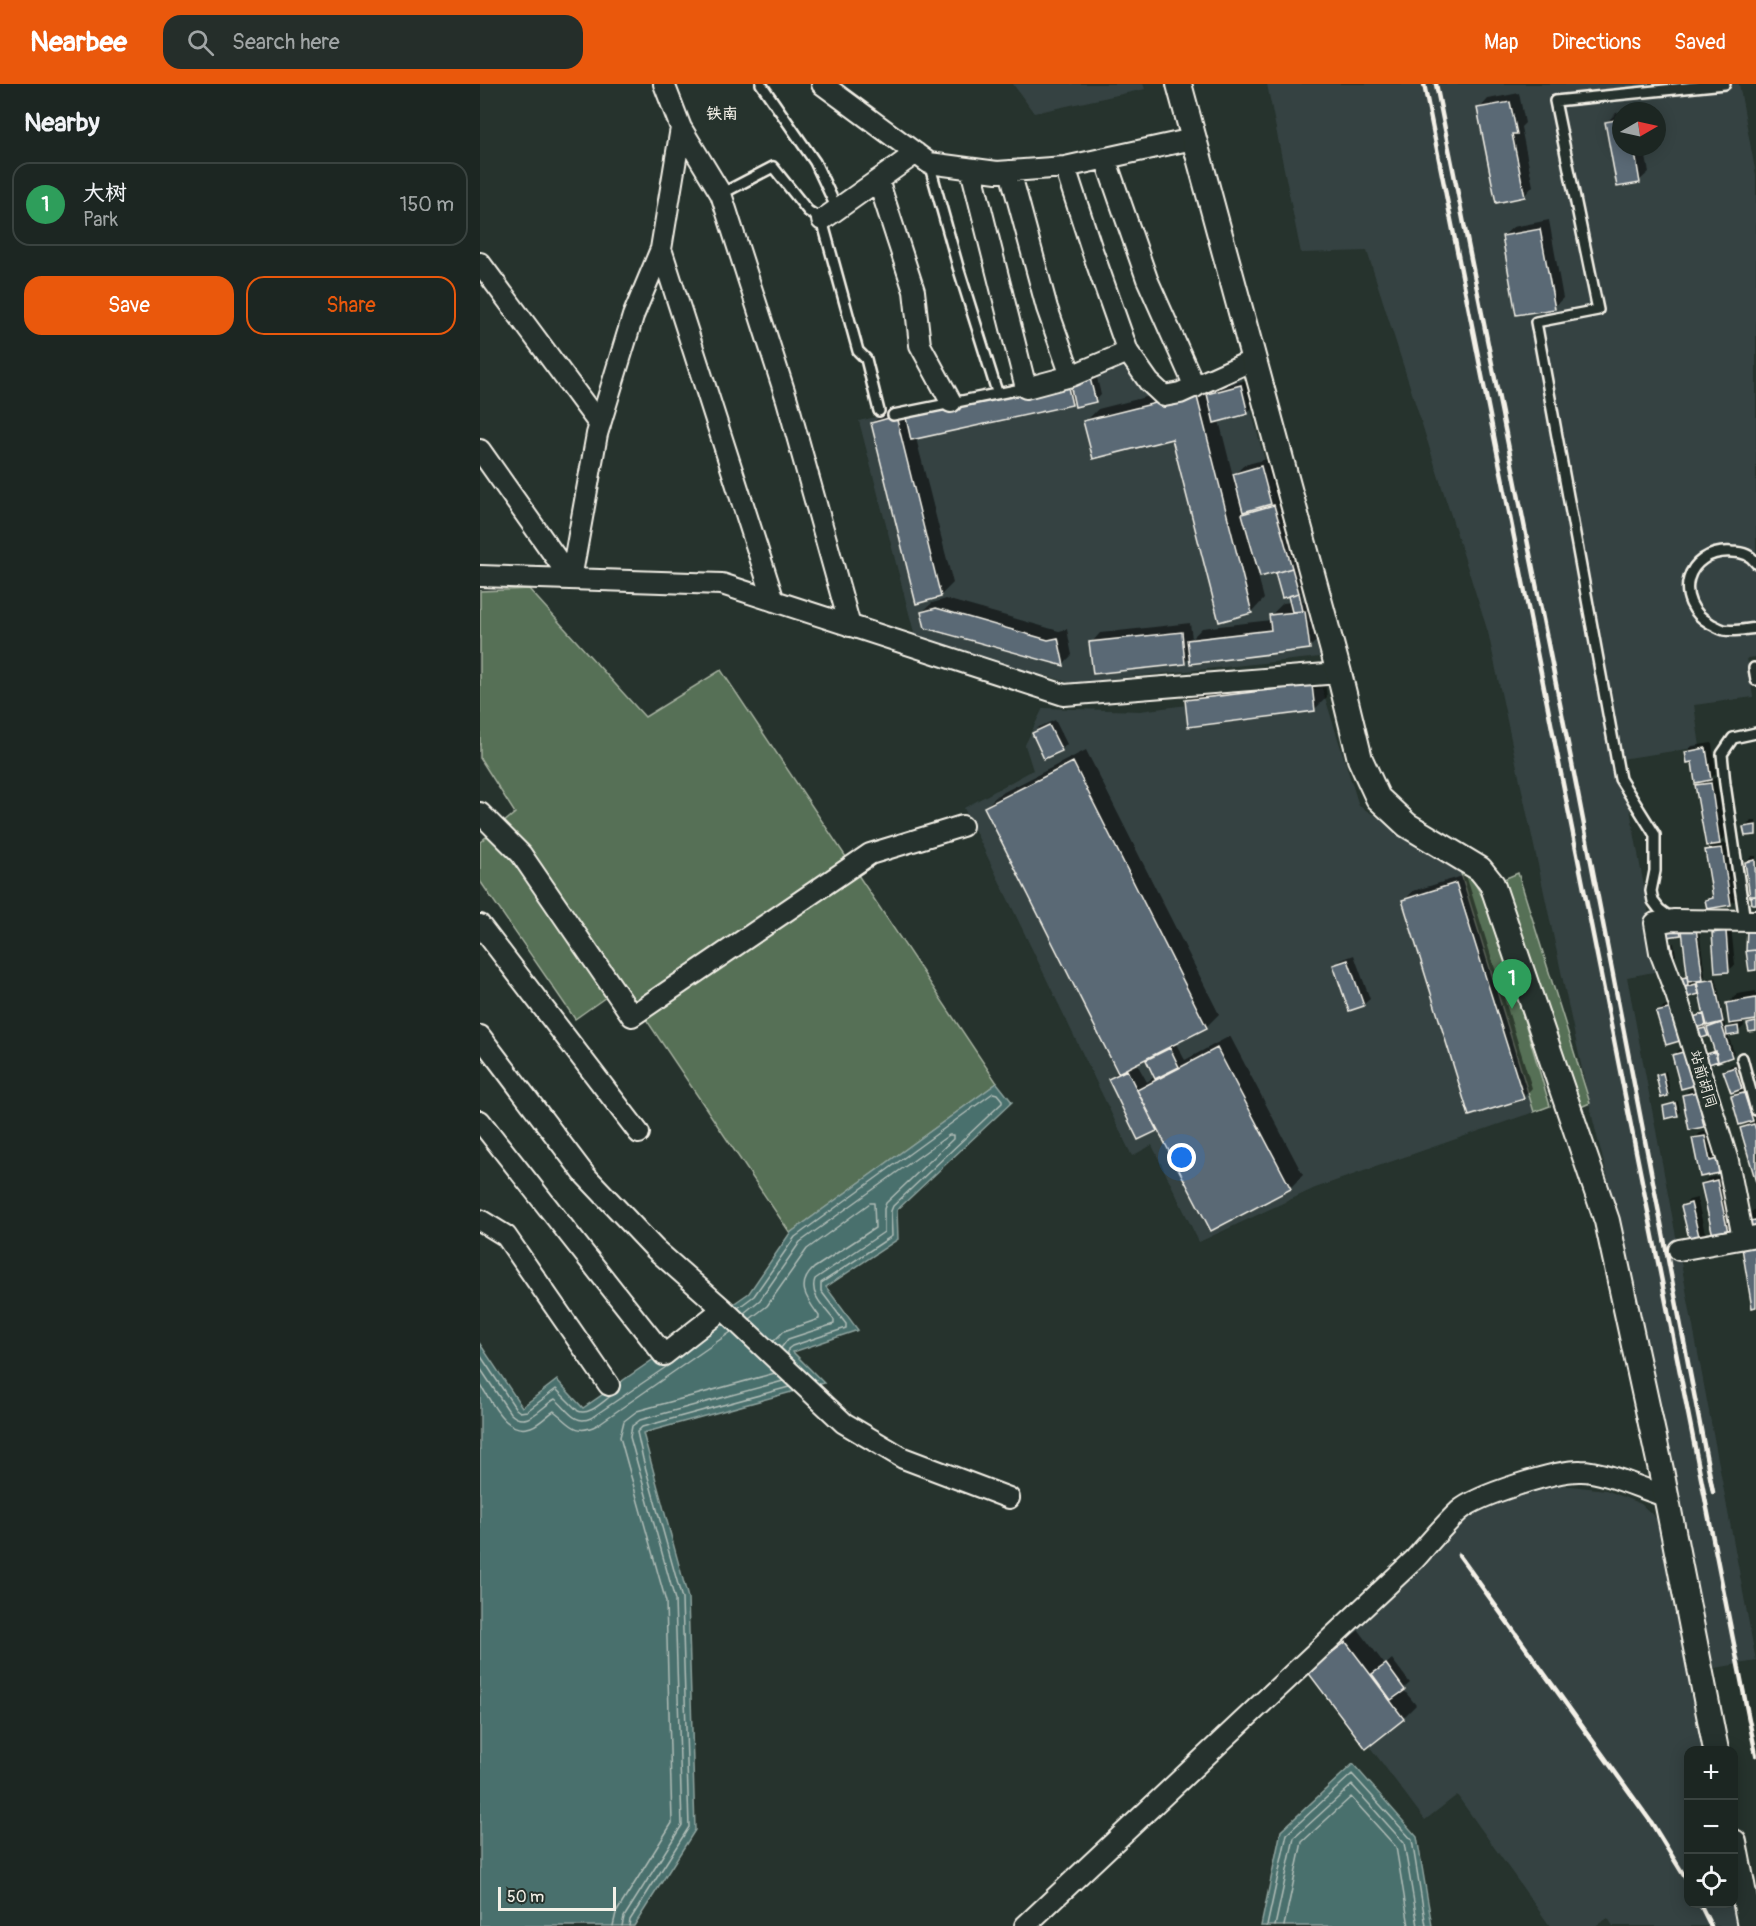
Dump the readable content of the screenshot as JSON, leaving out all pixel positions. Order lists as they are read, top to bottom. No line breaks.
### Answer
{"streets":{"street":["站前胡同"]},"districts":["铁南"],"scale_bar":"50 m","north":"right","page":{"header":"Nearbee","search":"Search here","nav":["Map","Directions","Saved"],"heading":"Nearby","list":[{"mark":"1","name":"大树","note":"Park","value":"150 m"}],"buttons":["Save","Share"],"pins":"1","map_buttons":["+","−"],"scale":"50 m"}}
